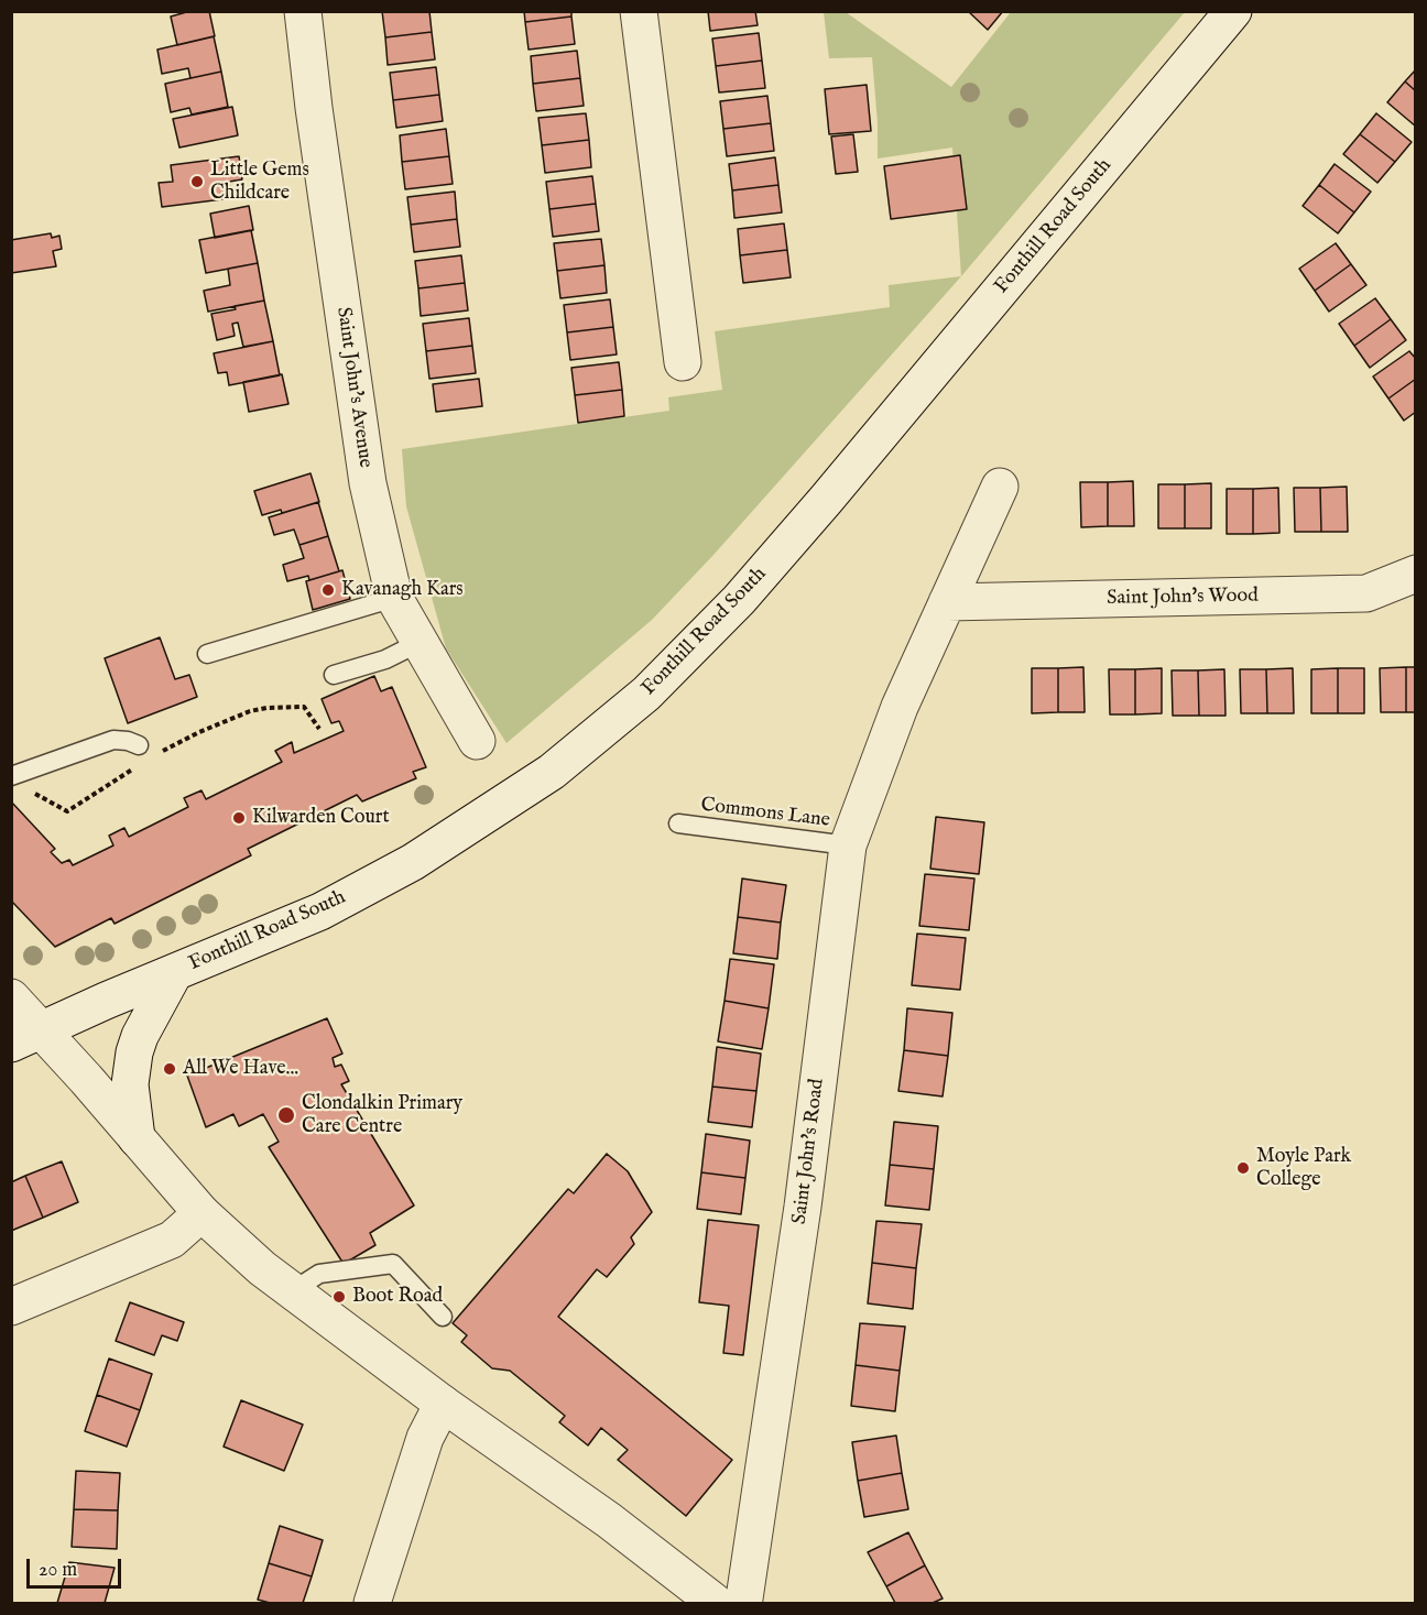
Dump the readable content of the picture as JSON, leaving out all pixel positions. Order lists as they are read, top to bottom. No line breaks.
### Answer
{"streets":{"street":["Fonthill Road South","Saint John's Avenue","Saint John's Wood","Saint John's Road"],"lane":["Commons Lane"]},"crossings":[["Saint John's Wood","Saint John's Road"],["Commons Lane","Saint John's Road"]],"places":["Little Gems Childcare","Kavanagh Kars","Kilwarden Court","All We Have...","Clondalkin Primary Care Centre","Moyle Park College","Boot Road"],"scale_bar":"20 m"}
